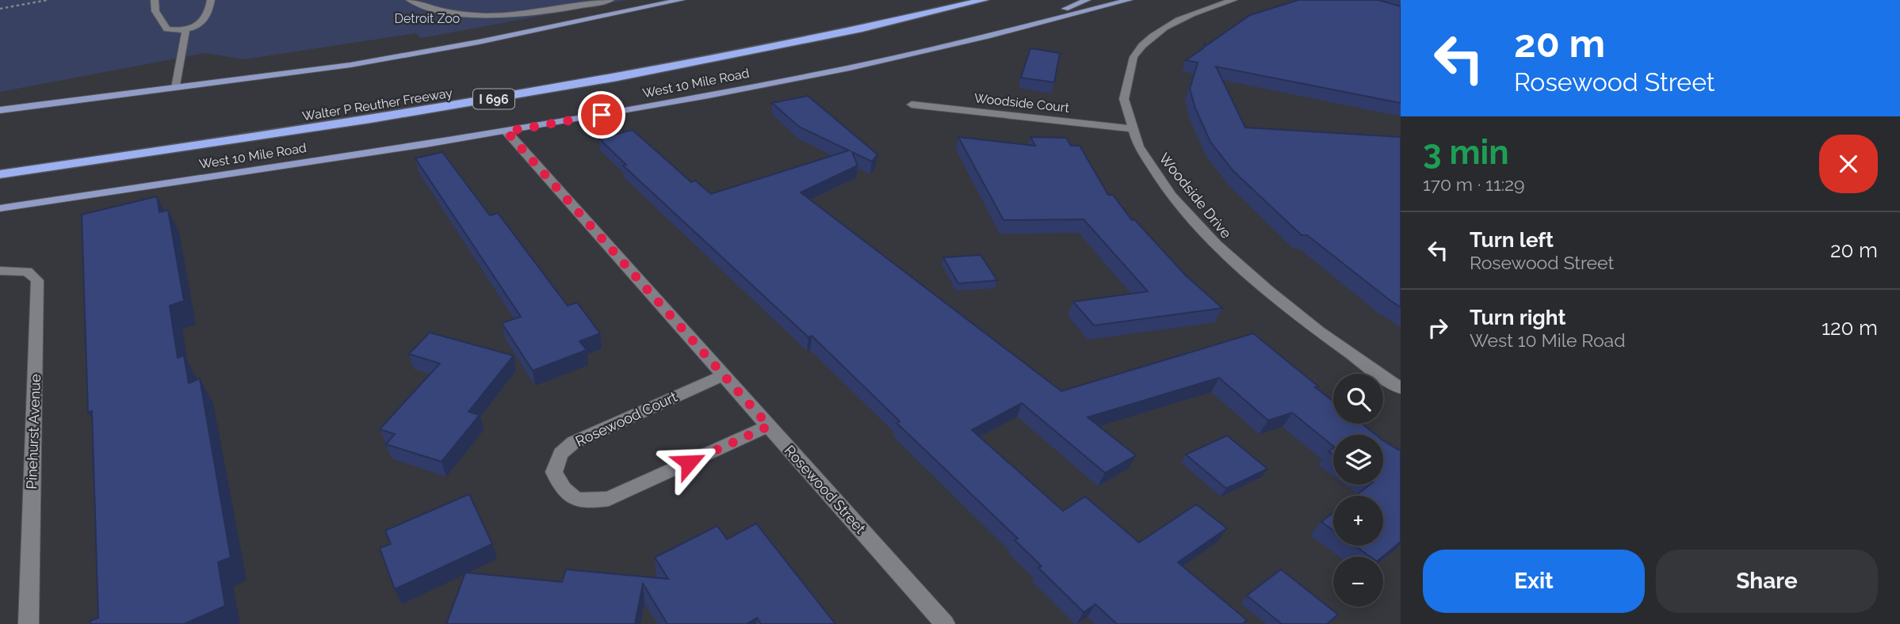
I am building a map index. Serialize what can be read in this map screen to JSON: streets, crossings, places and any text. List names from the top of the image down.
{
  "streets": {
    "highway": ["I 696", "Walter P Reuther Freeway"],
    "main road": ["West 10 Mile Road"],
    "street": [
      "Woodside Court",
      "Woodside Drive",
      "Rosewood Court",
      "Pinehurst Avenue",
      "Rosewood Street"
    ]
  },
  "crossings": [
    ["West 10 Mile Road", "Rosewood Street"],
    ["Woodside Court", "Woodside Drive"],
    ["Rosewood Court", "Rosewood Street"]
  ],
  "parks": ["Detroit Zoo"],
  "page": {
    "turn": ["20 m", "Rosewood Street"],
    "heading": ["3 min", "170 m · 11:29"],
    "list": [
      {
        "name": "Turn left",
        "note": "Rosewood Street",
        "value": "20 m"
      },
      {
        "name": "Turn right",
        "note": "West 10 Mile Road",
        "value": "120 m"
      }
    ],
    "map_buttons": ["+", "−"],
    "buttons": ["Exit", "Share"]
  }
}
